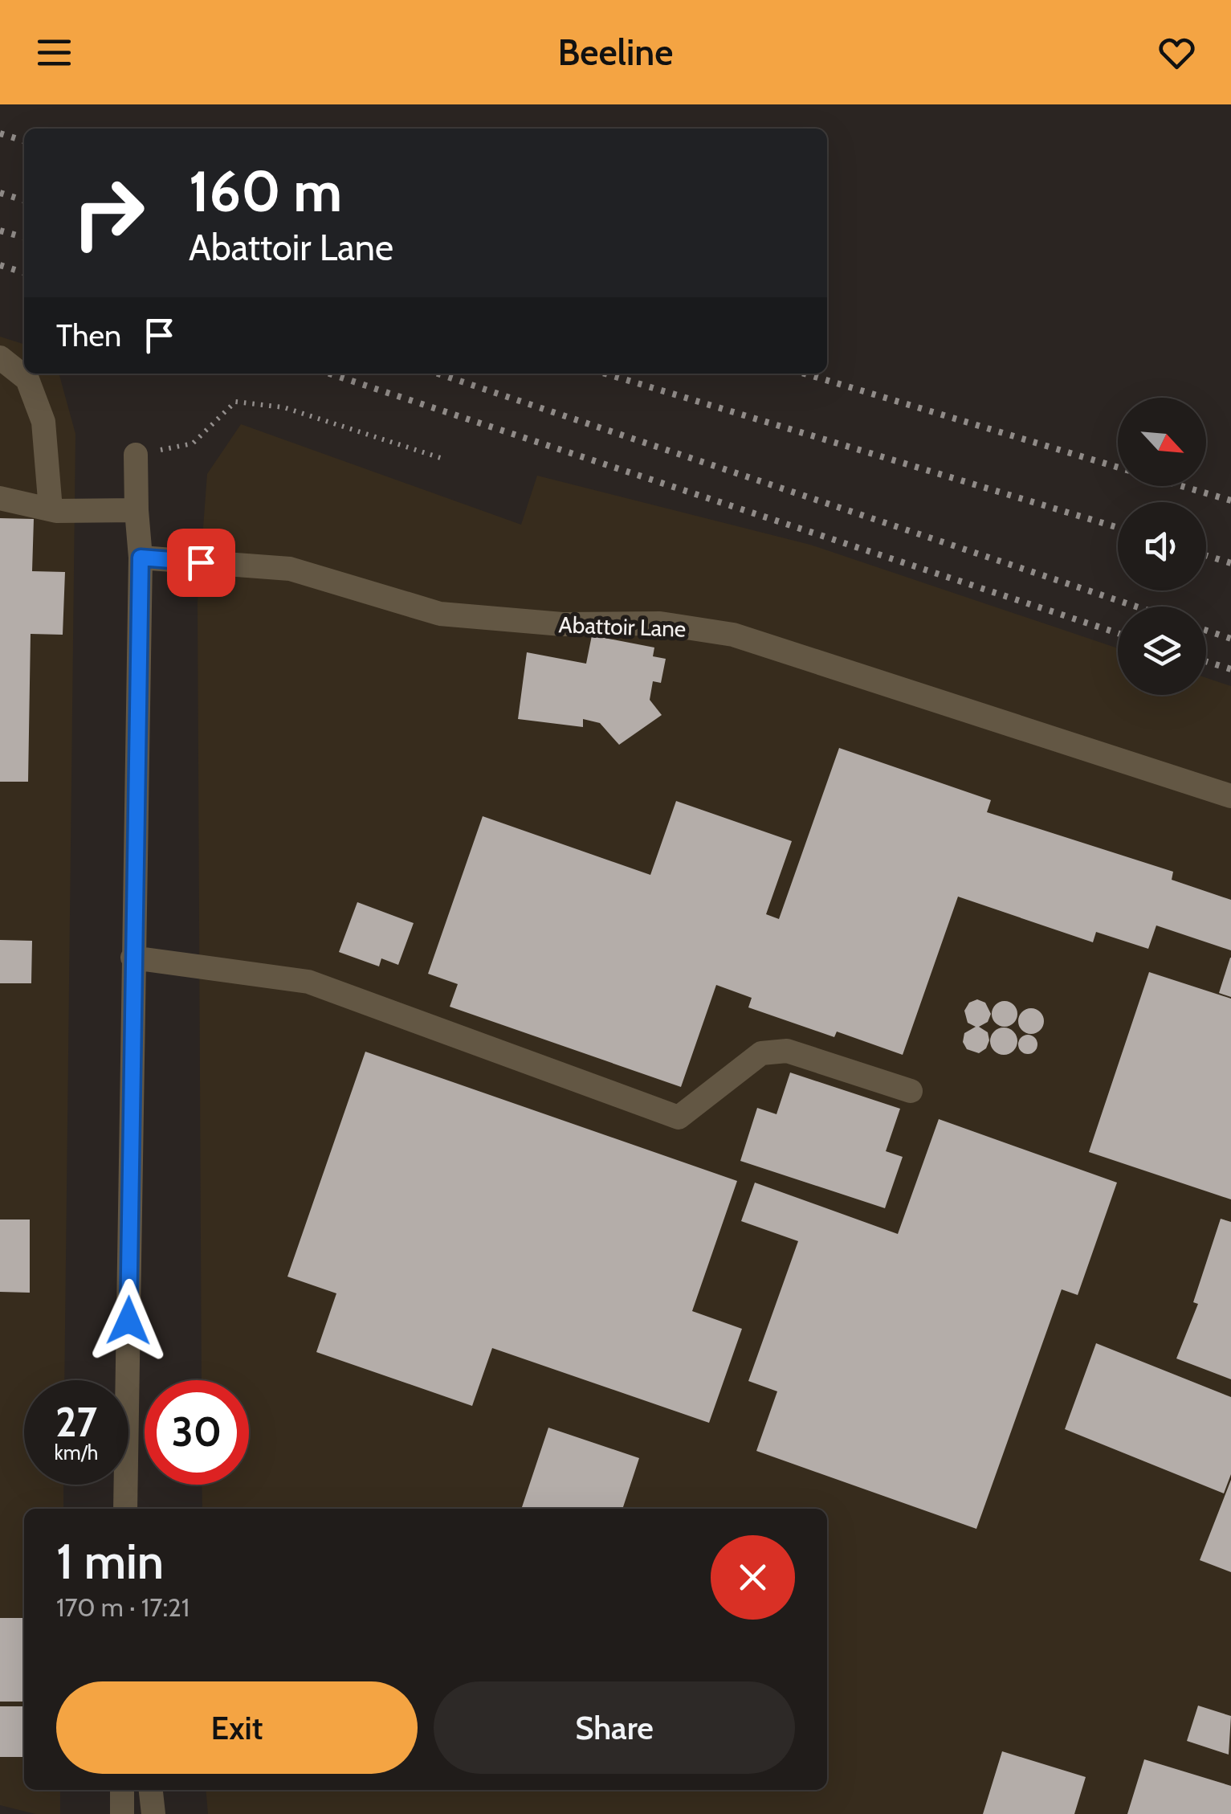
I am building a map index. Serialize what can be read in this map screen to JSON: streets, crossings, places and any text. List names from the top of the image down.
{
  "streets": {
    "street": ["Abattoir Lane"]
  },
  "north": "bottom right",
  "page": {
    "header": "Beeline",
    "turn": ["160 m", "Abattoir Lane"],
    "then": "Then",
    "speed": "27 km/h",
    "limit": "30",
    "heading": ["1 min", "170 m · 17:21"],
    "buttons": ["Exit", "Share"]
  }
}
